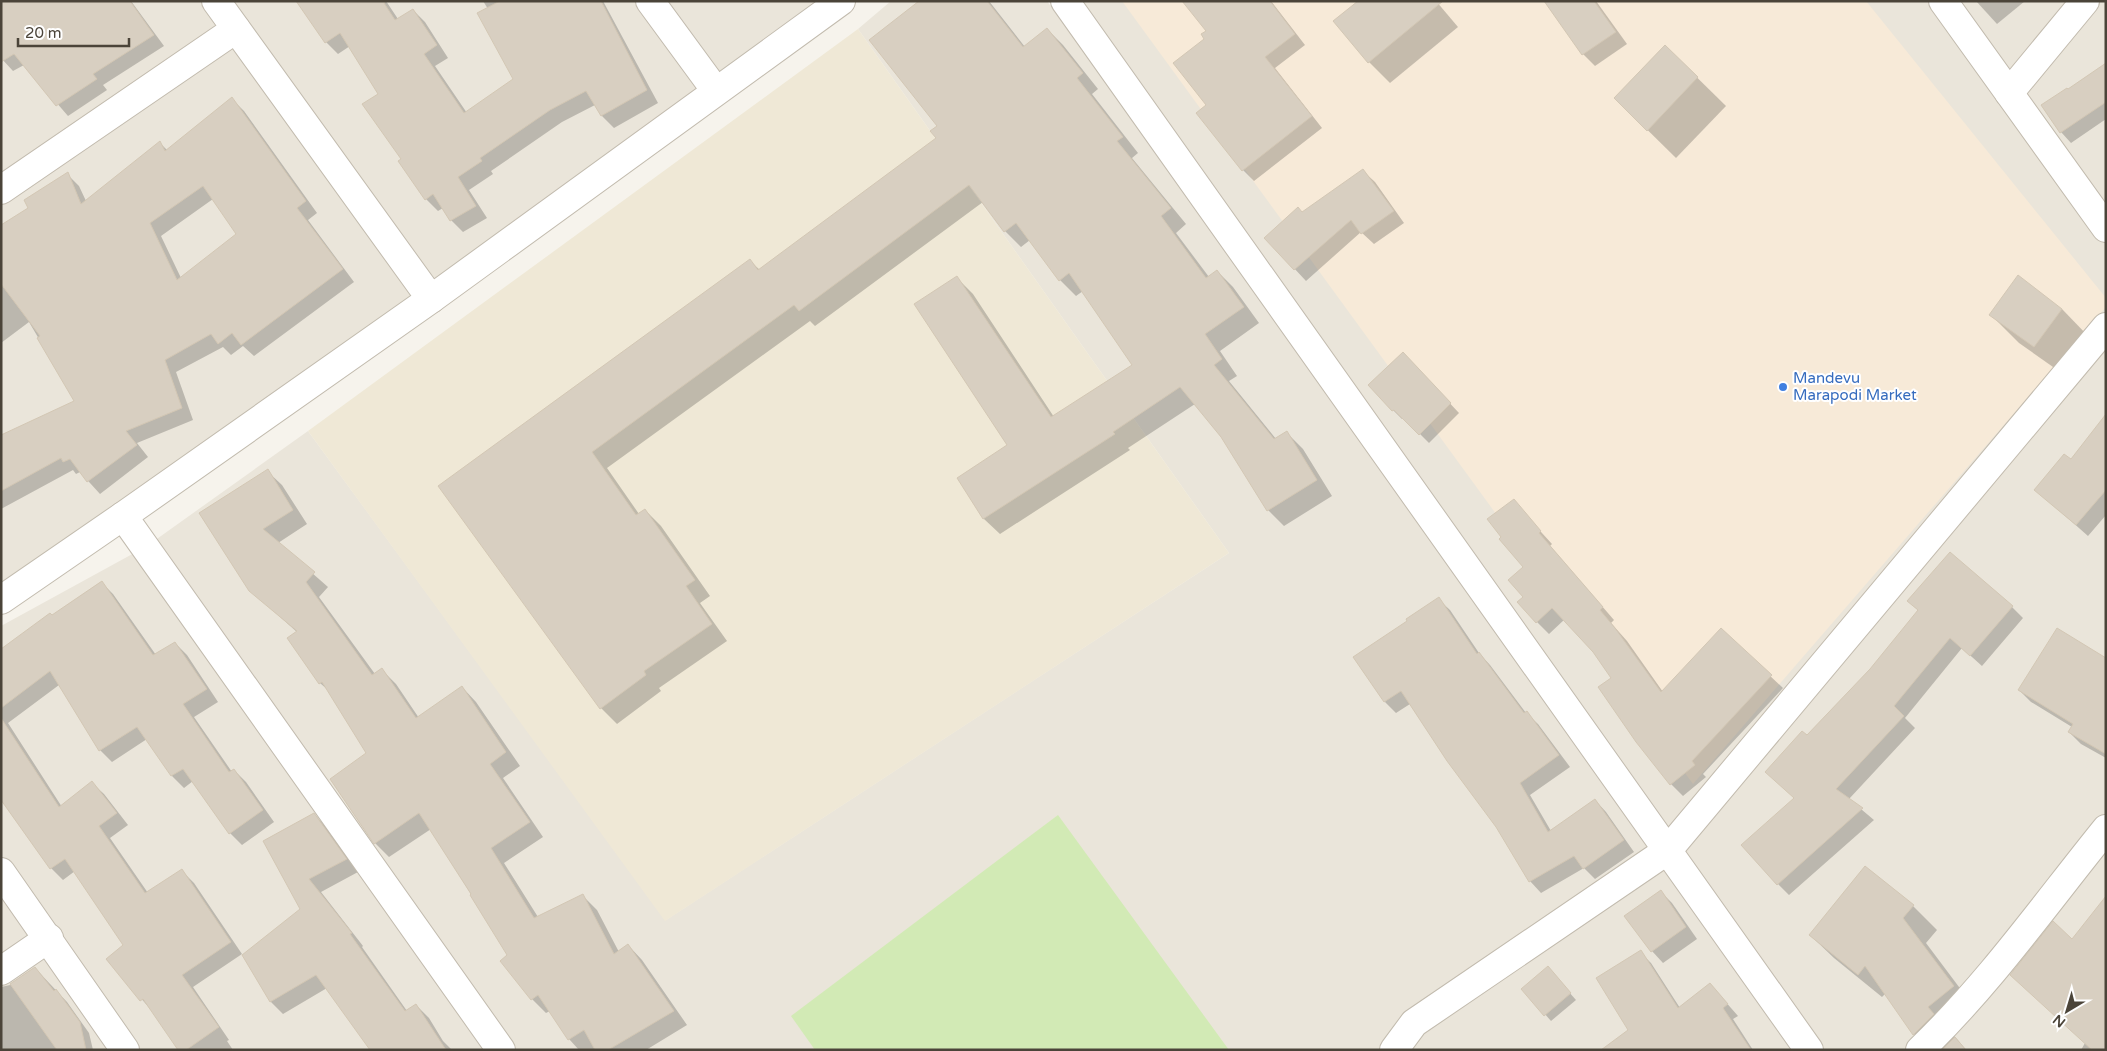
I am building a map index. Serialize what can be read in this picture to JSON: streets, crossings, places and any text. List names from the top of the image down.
{
  "places": ["Mandevu Marapodi Market"],
  "scale_bar": "20 m",
  "north": "bottom left"
}
